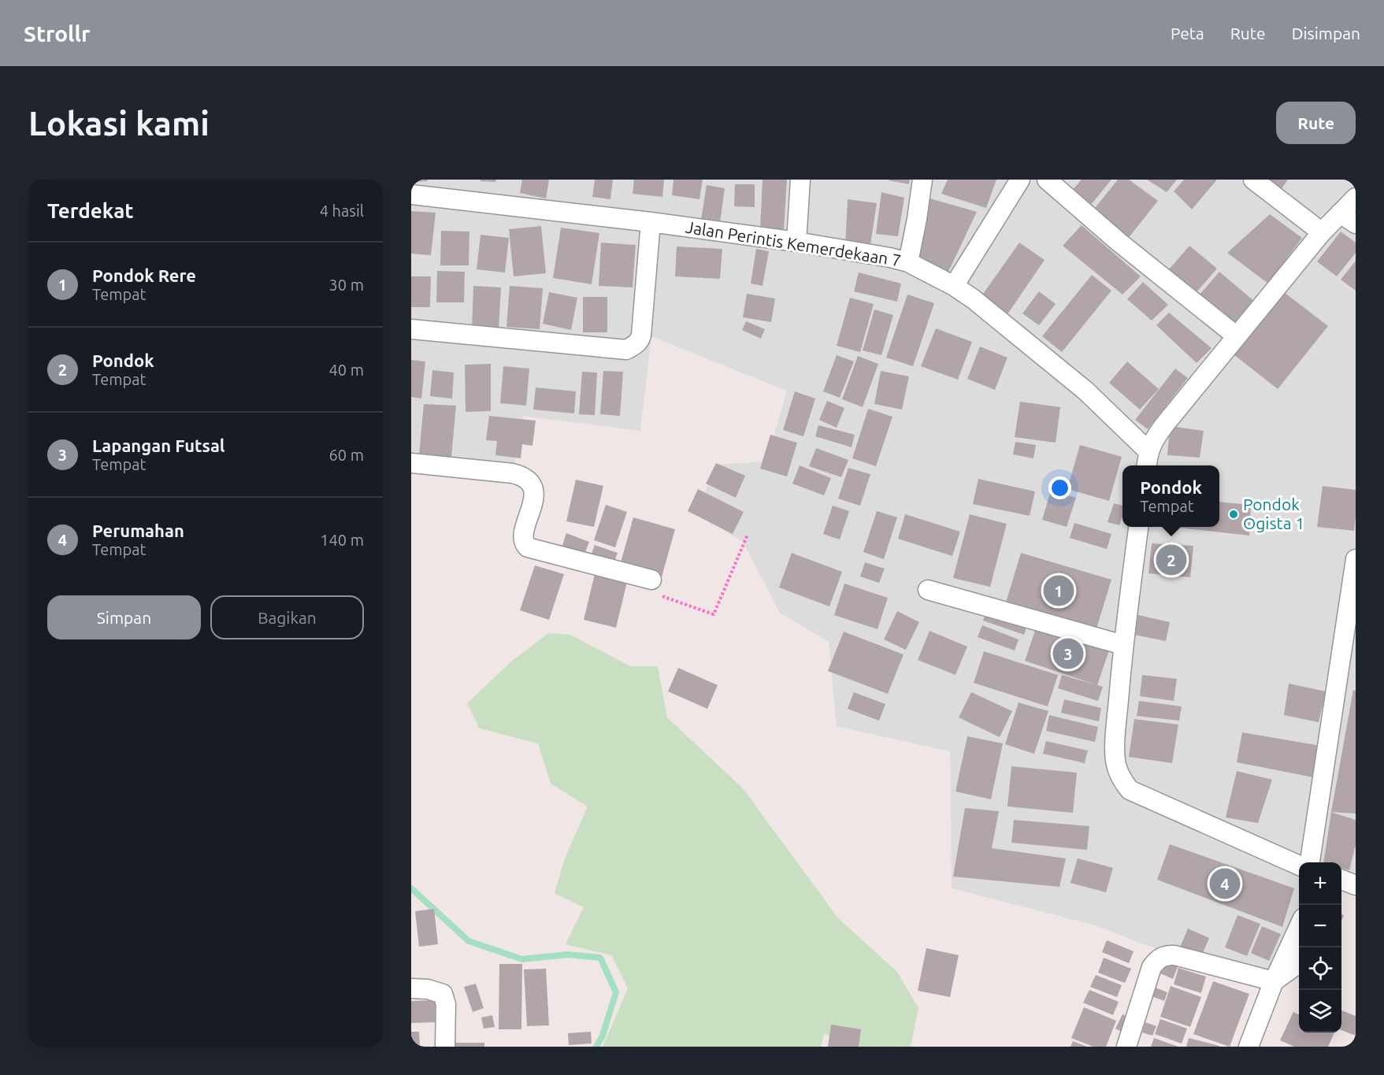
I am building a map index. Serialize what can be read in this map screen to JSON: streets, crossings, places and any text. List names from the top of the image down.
{
  "streets": {
    "street": ["Jalan Perintis Kemerdekaan 7"]
  },
  "places": ["Pondok Ogista 1"],
  "page": {
    "header": "Strollr",
    "nav": ["Peta", "Rute", "Disimpan"],
    "buttons": [
      "Rute",
      ["Simpan", "Bagikan"]
    ],
    "title": "Lokasi kami",
    "heading": ["Terdekat", "4 hasil"],
    "list": [
      {
        "mark": "1",
        "name": "Pondok Rere",
        "note": "Tempat",
        "value": "30 m"
      },
      {
        "mark": "2",
        "name": "Pondok",
        "note": "Tempat",
        "value": "40 m"
      },
      {
        "mark": "3",
        "name": "Lapangan Futsal",
        "note": "Tempat",
        "value": "60 m"
      },
      {
        "mark": "4",
        "name": "Perumahan",
        "note": "Tempat",
        "value": "140 m"
      }
    ],
    "popup": ["Pondok", "Tempat"],
    "pins": [
      "2",
      "1",
      "3",
      "4"
    ],
    "map_buttons": ["+", "−"]
  }
}
